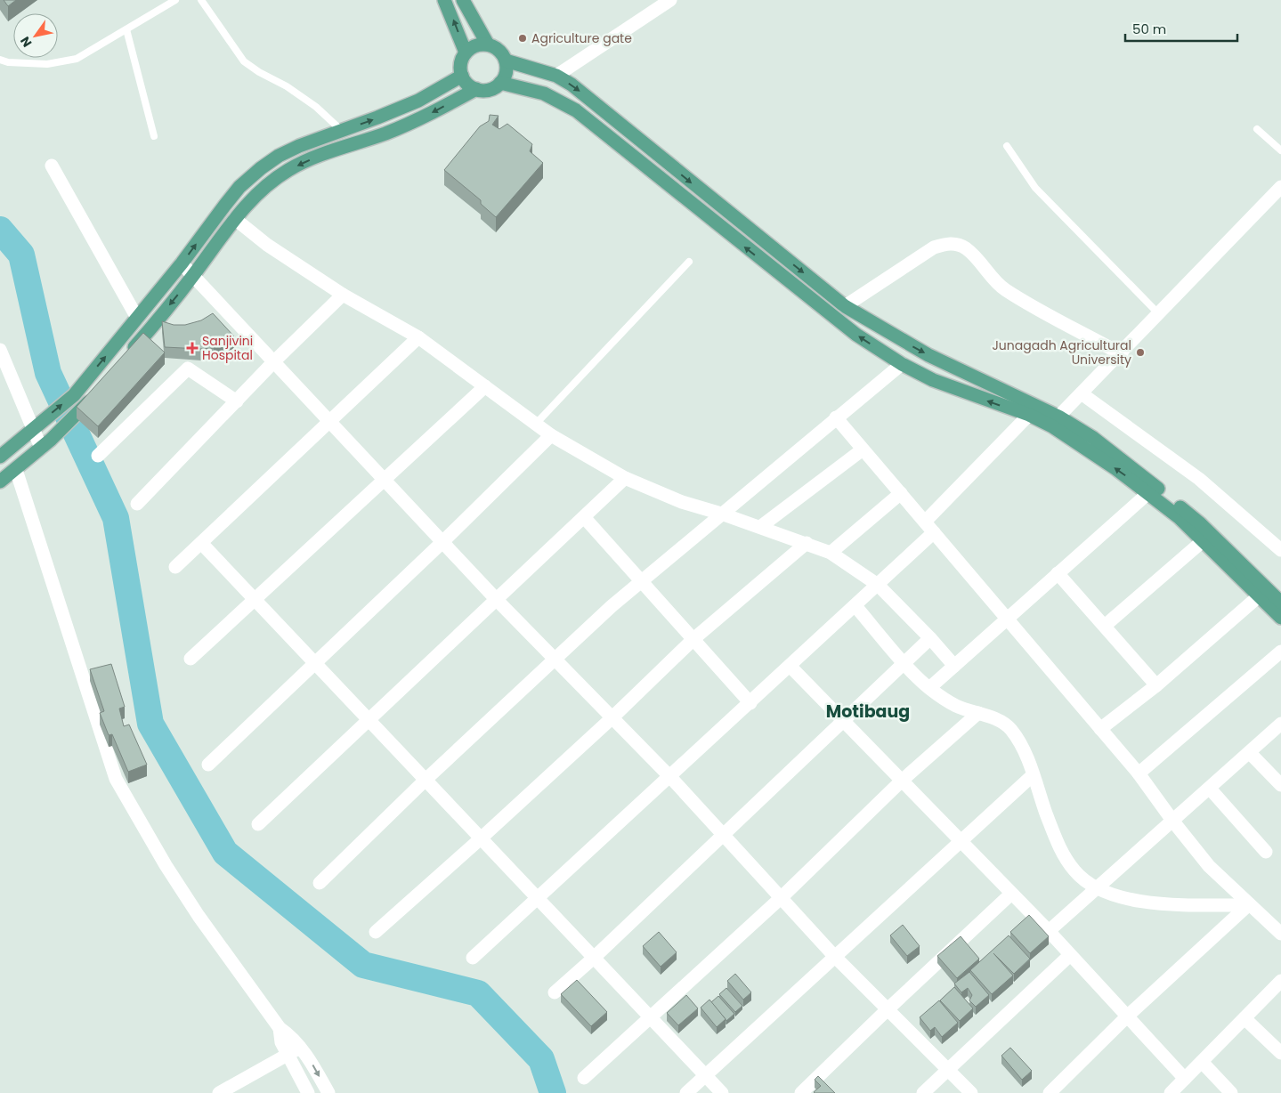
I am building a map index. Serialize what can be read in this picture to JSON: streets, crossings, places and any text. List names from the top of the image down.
{
  "districts": ["Motibaug"],
  "places": {
    "other": ["Agriculture gate", "Junagadh Agricultural University"],
    "health": ["Sanjivini Hospital"]
  },
  "scale_bar": "50 m",
  "north": "bottom left"
}
